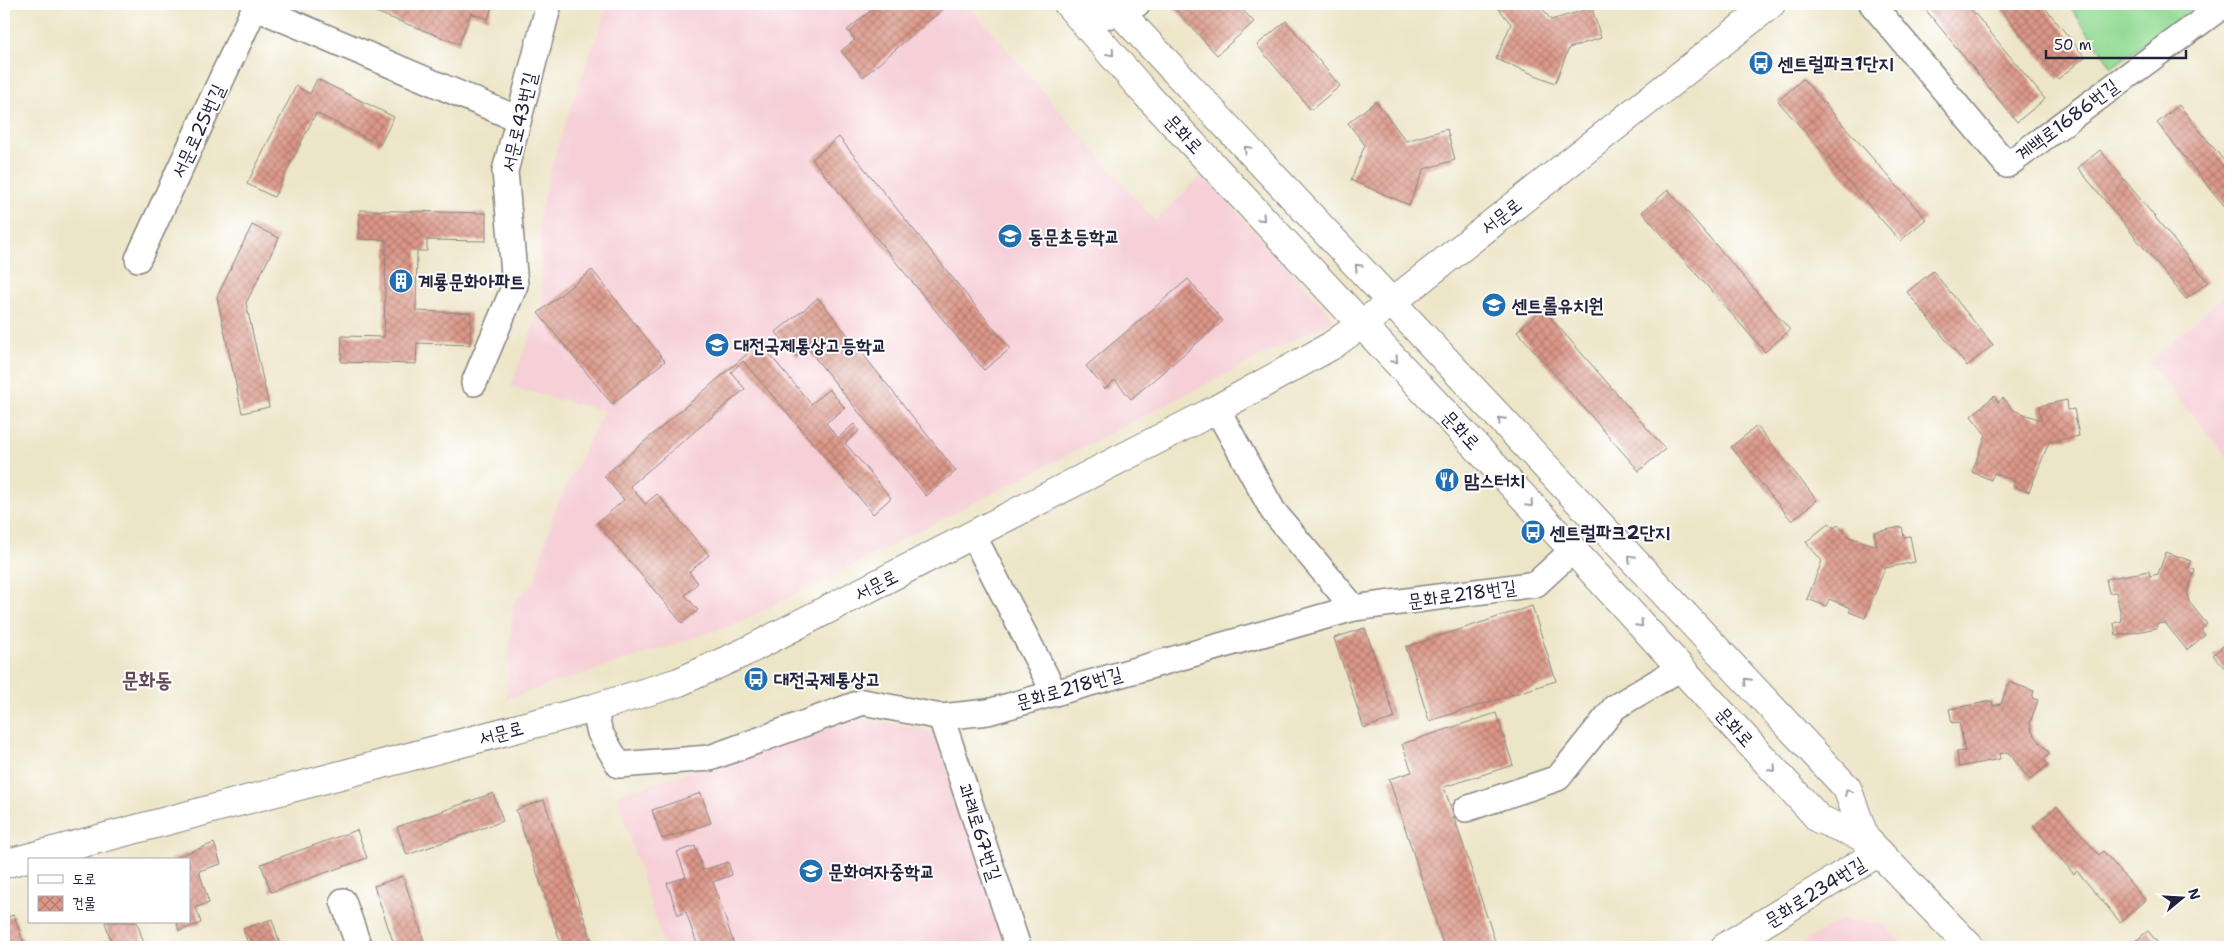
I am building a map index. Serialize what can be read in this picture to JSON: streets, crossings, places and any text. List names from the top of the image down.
{
  "streets": {
    "main road": ["문화로", "서문로", "문화로234번길"],
    "street": [
      "계백로1686번길",
      "서문로43번길",
      "서문로25번길",
      "문화로218번길",
      "과례로67번길"
    ]
  },
  "crossings": [
    ["문화로", "서문로"],
    ["문화로", "문화로218번길"],
    ["문화로", "문화로234번길"],
    ["서문로", "문화로218번길"],
    ["문화로218번길", "과례로67번길"]
  ],
  "districts": ["문화동"],
  "places": {
    "bus stop": ["센트럴파크1단지", "센트럴파크2단지", "대전국제통상고"],
    "school or university": [
      "동문초등학교",
      "센트롤유치원",
      "대전국제통상고등학교",
      "문화여자중학교"
    ],
    "building": ["계룡문화아파트"],
    "restaurant": ["맘스터치"]
  },
  "legend": ["도로", "건물"],
  "scale_bar": "50 m",
  "north": "right"
}
